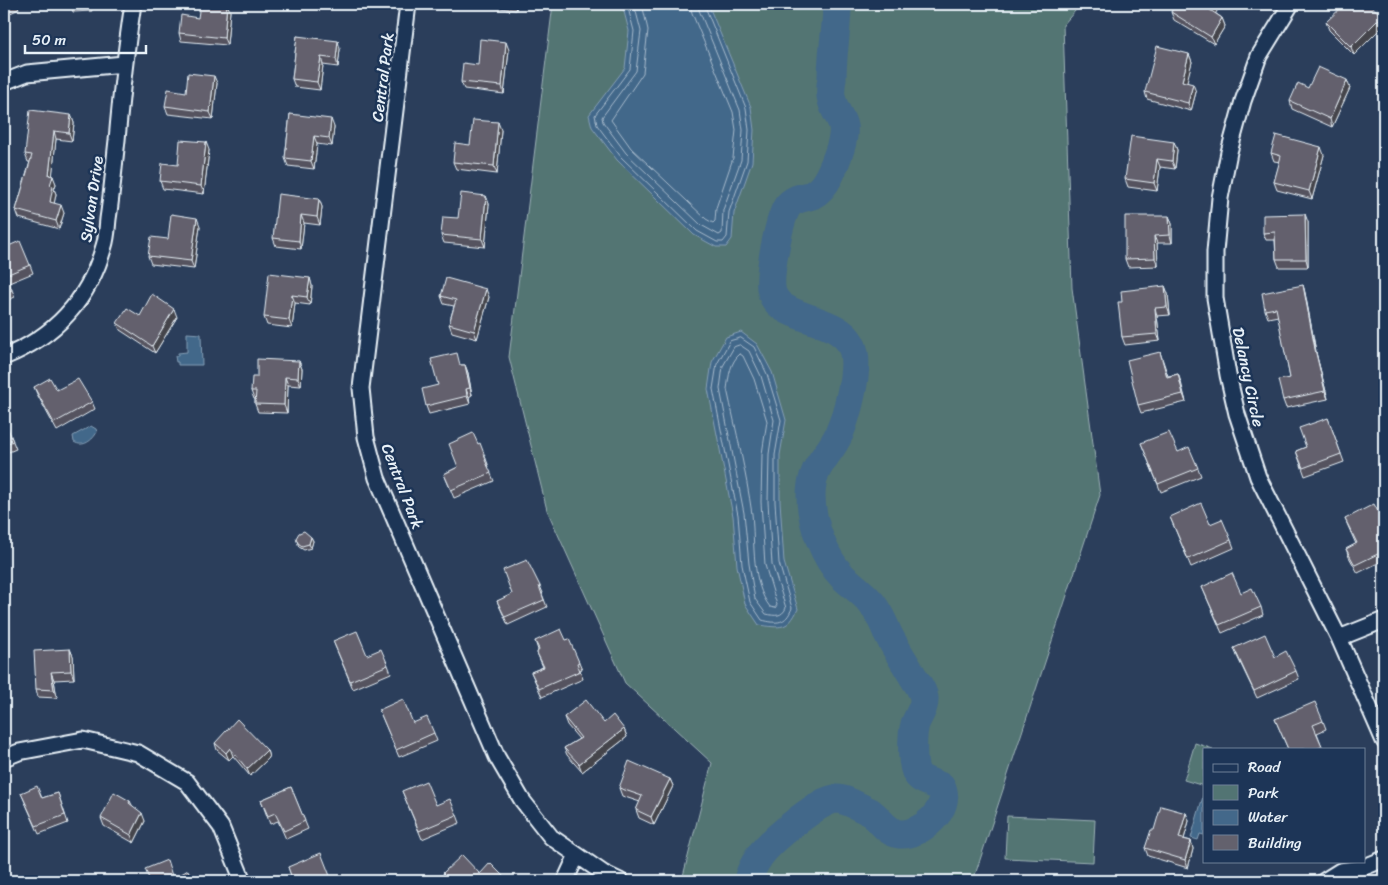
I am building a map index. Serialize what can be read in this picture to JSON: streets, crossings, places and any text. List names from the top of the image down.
{
  "streets": {
    "street": ["Central Park", "Sylvan Drive", "Delancy Circle"]
  },
  "legend": [
    "Road",
    "Park",
    "Water",
    "Building"
  ],
  "scale_bar": "50 m"
}
